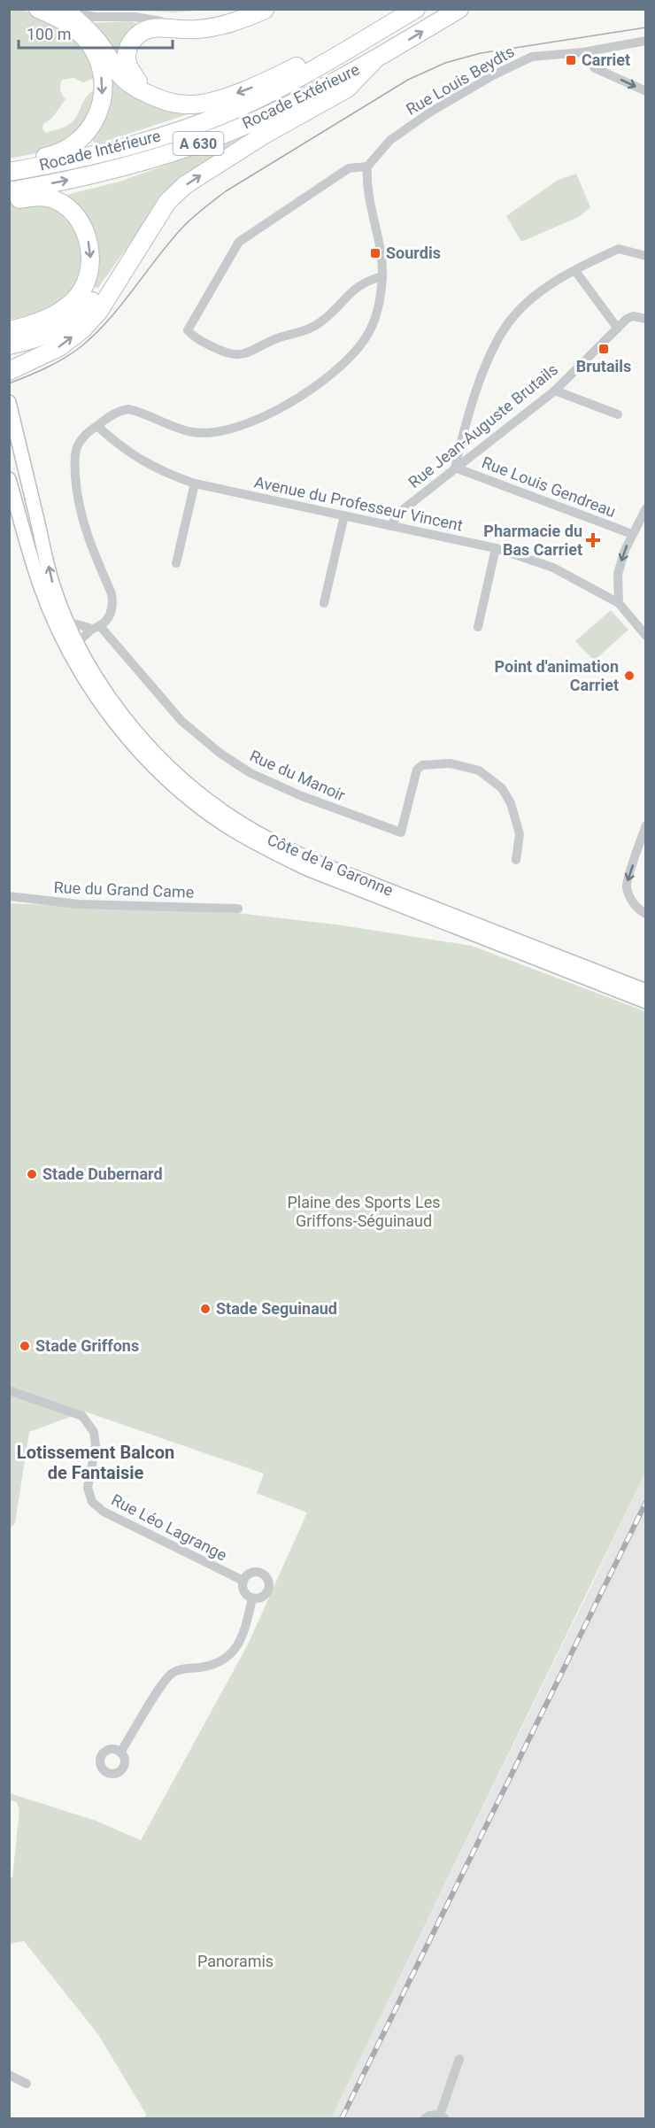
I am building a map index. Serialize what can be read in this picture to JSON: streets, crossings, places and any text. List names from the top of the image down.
{
  "streets": {
    "highway": ["Rocade Extérieure", "A 630", "Rocade Intérieure"],
    "main road": ["Côte de la Garonne"],
    "street": [
      "Rue Louis Beydts",
      "Rue Jean-Auguste Brutails",
      "Rue Louis Gendreau",
      "Avenue du Professeur Vincent",
      "Rue du Manoir",
      "Rue du Grand Came",
      "Rue Léo Lagrange"
    ]
  },
  "crossings": [
    ["Rue Jean-Auguste Brutails", "Rue Louis Gendreau"],
    ["Rue Jean-Auguste Brutails", "Avenue du Professeur Vincent"]
  ],
  "districts": ["Lotissement Balcon de Fantaisie"],
  "parks": ["Plaine des Sports Les Griffons-Séguinaud", "Panoramis"],
  "places": {
    "transit": ["Carriet", "Sourdis", "Brutails"],
    "health": ["Pharmacie du Bas Carriet"],
    "other": [
      "Point d'animation Carriet",
      "Stade Dubernard",
      "Stade Seguinaud",
      "Stade Griffons"
    ]
  },
  "scale_bar": "100 m"
}
